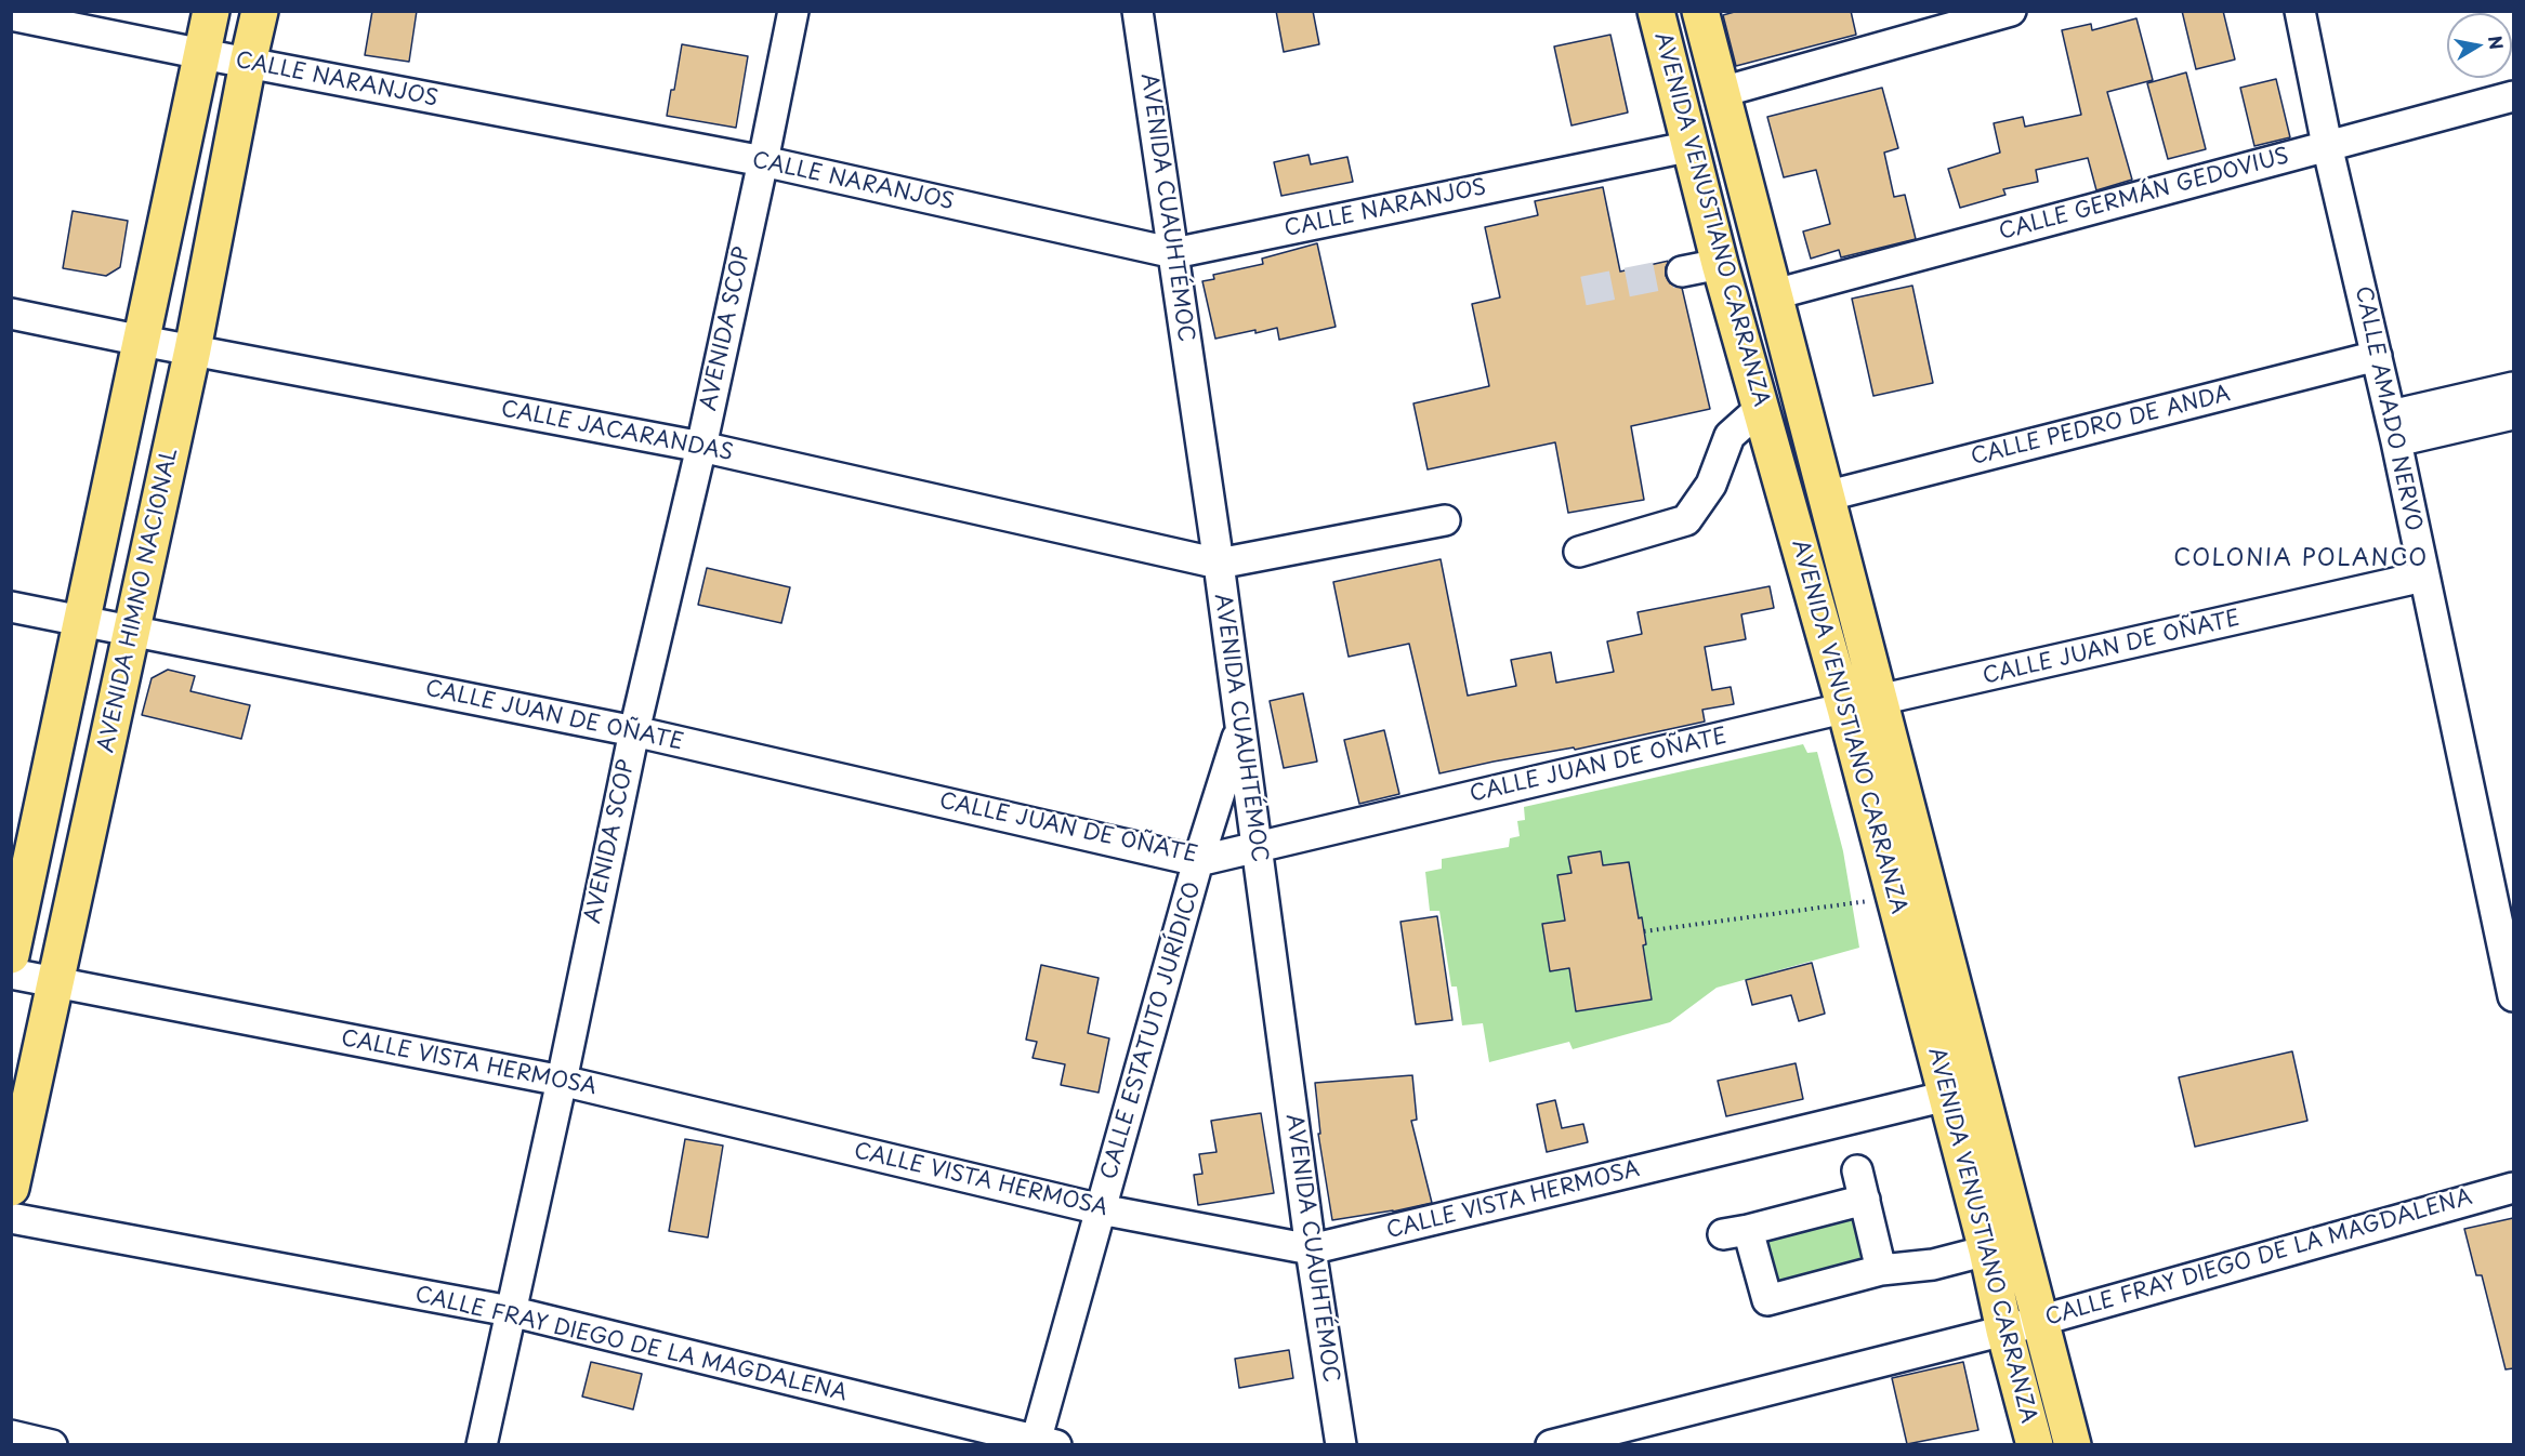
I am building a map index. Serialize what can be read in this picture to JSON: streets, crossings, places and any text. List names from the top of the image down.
{
  "streets": {
    "main road": ["AVENIDA VENUSTIANO CARRANZA", "AVENIDA HIMNO NACIONAL"],
    "street": [
      "CALLE NARANJOS",
      "CALLE GERMÁN GEDOVIUS",
      "AVENIDA CUAUHTÉMOC",
      "AVENIDA SCOP",
      "CALLE AMADO NERVO",
      "CALLE PEDRO DE ANDA",
      "CALLE JACARANDAS",
      "CALLE JUAN DE OÑATE",
      "CALLE ESTATUTO JURÍDICO",
      "CALLE VISTA HERMOSA",
      "CALLE FRAY DIEGO DE LA MAGDALENA"
    ]
  },
  "crossings": [
    ["CALLE NARANJOS", "AVENIDA CUAUHTÉMOC"],
    ["CALLE NARANJOS", "AVENIDA VENUSTIANO CARRANZA"],
    ["CALLE NARANJOS", "AVENIDA SCOP"],
    ["CALLE NARANJOS", "AVENIDA HIMNO NACIONAL"],
    ["CALLE GERMÁN GEDOVIUS", "AVENIDA VENUSTIANO CARRANZA"],
    ["CALLE GERMÁN GEDOVIUS", "CALLE AMADO NERVO"],
    ["AVENIDA CUAUHTÉMOC", "CALLE JACARANDAS"],
    ["AVENIDA CUAUHTÉMOC", "CALLE JUAN DE OÑATE"],
    ["AVENIDA CUAUHTÉMOC", "CALLE ESTATUTO JURÍDICO"],
    ["AVENIDA CUAUHTÉMOC", "CALLE VISTA HERMOSA"],
    ["AVENIDA VENUSTIANO CARRANZA", "CALLE PEDRO DE ANDA"],
    ["AVENIDA VENUSTIANO CARRANZA", "CALLE JUAN DE OÑATE"],
    ["AVENIDA VENUSTIANO CARRANZA", "CALLE VISTA HERMOSA"],
    ["AVENIDA VENUSTIANO CARRANZA", "CALLE FRAY DIEGO DE LA MAGDALENA"],
    ["AVENIDA SCOP", "CALLE JACARANDAS"],
    ["AVENIDA SCOP", "CALLE JUAN DE OÑATE"],
    ["AVENIDA SCOP", "CALLE VISTA HERMOSA"],
    ["AVENIDA SCOP", "CALLE FRAY DIEGO DE LA MAGDALENA"],
    ["CALLE AMADO NERVO", "CALLE PEDRO DE ANDA"],
    ["CALLE AMADO NERVO", "CALLE JUAN DE OÑATE"],
    ["CALLE JACARANDAS", "AVENIDA HIMNO NACIONAL"],
    ["AVENIDA HIMNO NACIONAL", "CALLE JUAN DE OÑATE"],
    ["AVENIDA HIMNO NACIONAL", "CALLE VISTA HERMOSA"],
    ["CALLE JUAN DE OÑATE", "CALLE ESTATUTO JURÍDICO"],
    ["CALLE ESTATUTO JURÍDICO", "CALLE VISTA HERMOSA"],
    ["CALLE ESTATUTO JURÍDICO", "CALLE FRAY DIEGO DE LA MAGDALENA"]
  ],
  "districts": ["COLONIA POLANCO"],
  "north": "right"
}
